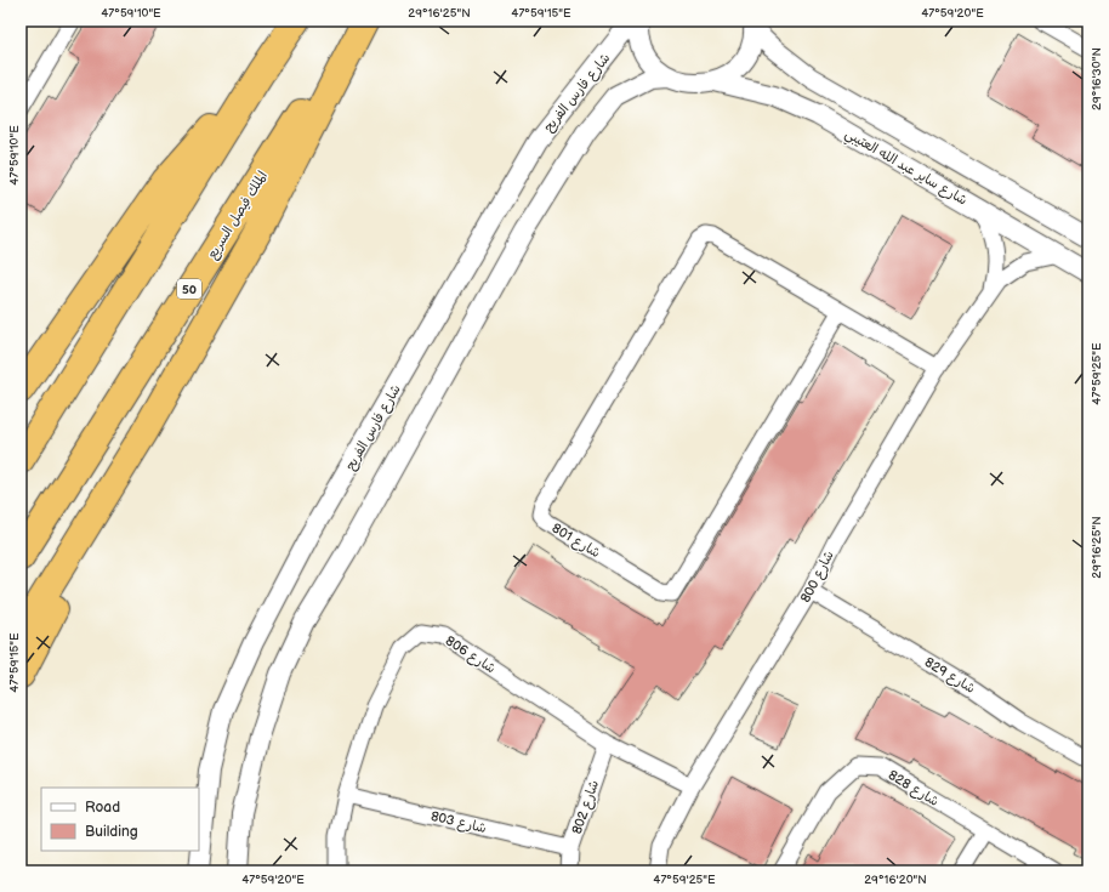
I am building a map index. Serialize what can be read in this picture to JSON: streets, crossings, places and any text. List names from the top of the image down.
{
  "streets": {
    "highway": ["الملك فيصل السريع", "50"],
    "street": [
      "شارع فارس الفريح",
      "شارع ساير عبد الله العتيبي",
      "شارع 801",
      "شارع 800",
      "شارع 806",
      "شارع 829",
      "شارع 828",
      "شارع 802",
      "شارع 803"
    ]
  },
  "crossings": [
    ["شارع ساير عبد الله العتيبي", "شارع 800"],
    ["شارع 801", "شارع 800"],
    ["شارع 800", "شارع 806"],
    ["شارع 800", "شارع 829"],
    ["شارع 806", "شارع 802"],
    ["شارع 806", "شارع 803"],
    ["شارع 802", "شارع 803"]
  ],
  "legend": ["Road", "Building"],
  "coordinates": [
    "47°59'10\"E",
    "29°16'25\"N",
    "47°59'15\"E",
    "47°59'20\"E",
    "29°16'30\"N",
    "47°59'25\"E",
    "29°16'20\"N"
  ]
}
